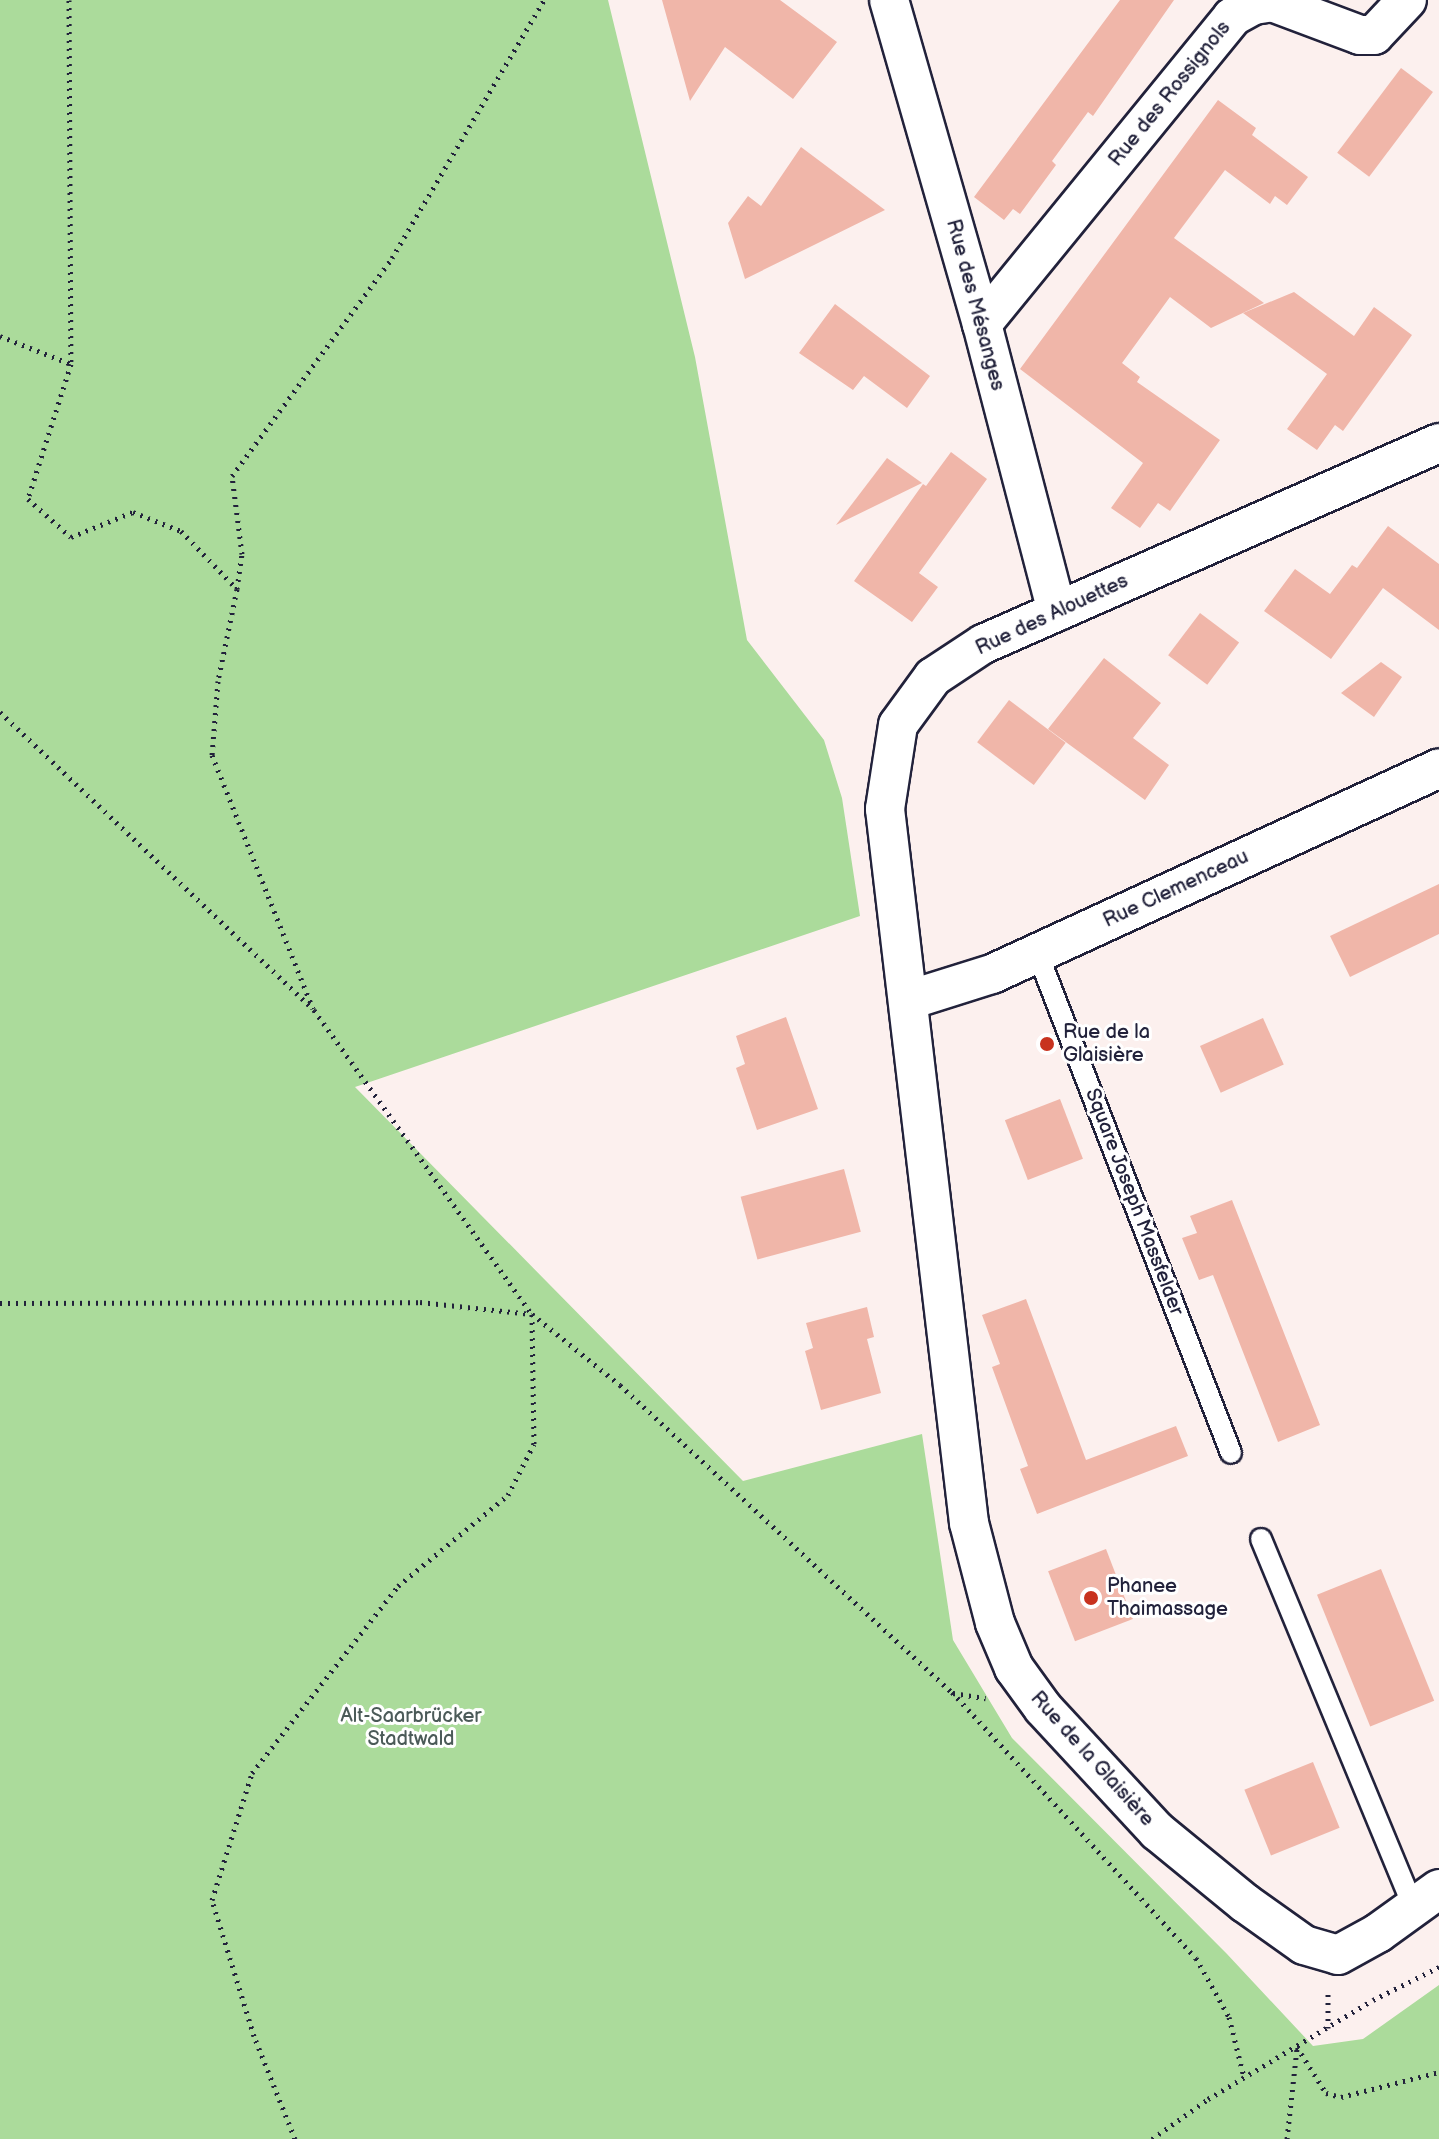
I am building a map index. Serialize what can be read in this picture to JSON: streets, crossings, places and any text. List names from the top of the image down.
{
  "streets": {
    "street": [
      "Rue des Rossignols",
      "Rue des Mésanges",
      "Rue des Alouettes",
      "Rue Clemenceau",
      "Rue de la Glaisière"
    ],
    "lane": ["Square Joseph Massfelder"]
  },
  "crossings": [
    ["Rue des Rossignols", "Rue des Mésanges"],
    ["Rue des Mésanges", "Rue des Alouettes"],
    ["Rue des Alouettes", "Rue Clemenceau"],
    ["Rue des Alouettes", "Rue de la Glaisière"],
    ["Rue Clemenceau", "Square Joseph Massfelder"],
    ["Rue Clemenceau", "Rue de la Glaisière"]
  ],
  "parks": ["Alt-Saarbrücker Stadtwald"],
  "places": ["Rue de la Glaisière", "Phanee Thaimassage"]
}
